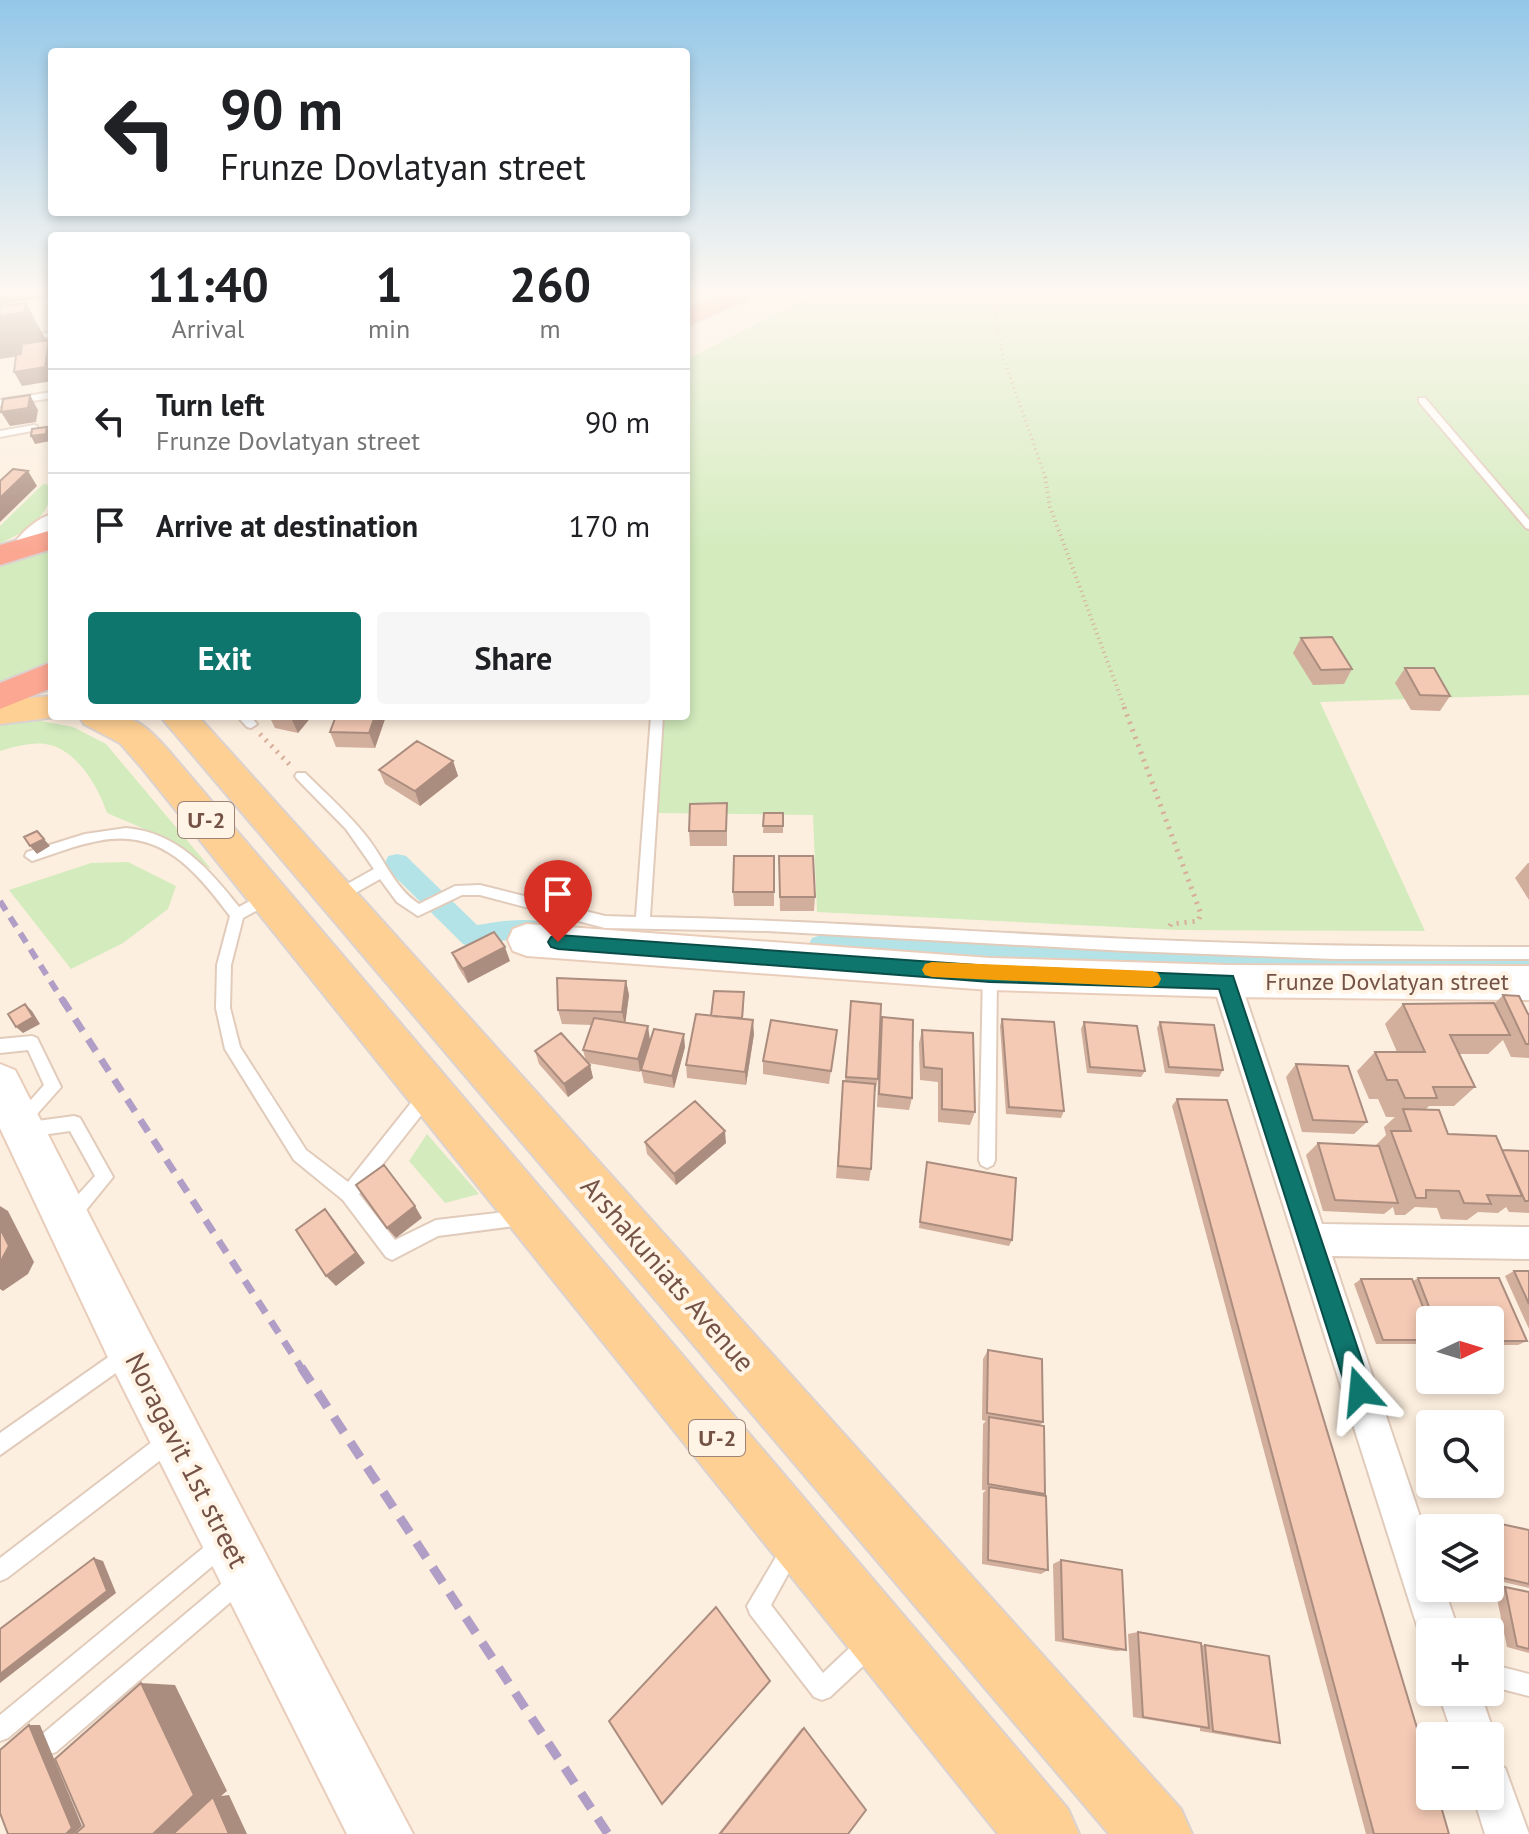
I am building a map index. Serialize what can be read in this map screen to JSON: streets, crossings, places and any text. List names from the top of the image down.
{
  "streets": {
    "main road": ["Մ-2", "Arshakuniats Avenue"],
    "street": ["Frunze Dovlatyan street", "Noragavit 1st street"]
  },
  "north": "right",
  "page": {
    "turn": ["90 m", "Frunze Dovlatyan street"],
    "eta": [
      "11:40",
      "Arrival",
      "1",
      "min",
      "260",
      "m"
    ],
    "list": [
      {
        "name": "Turn left",
        "note": "Frunze Dovlatyan street",
        "value": "90 m"
      },
      {
        "name": "Arrive at destination",
        "value": "170 m"
      }
    ],
    "buttons": ["Exit", "Share"],
    "map_buttons": ["+", "−"]
  }
}
